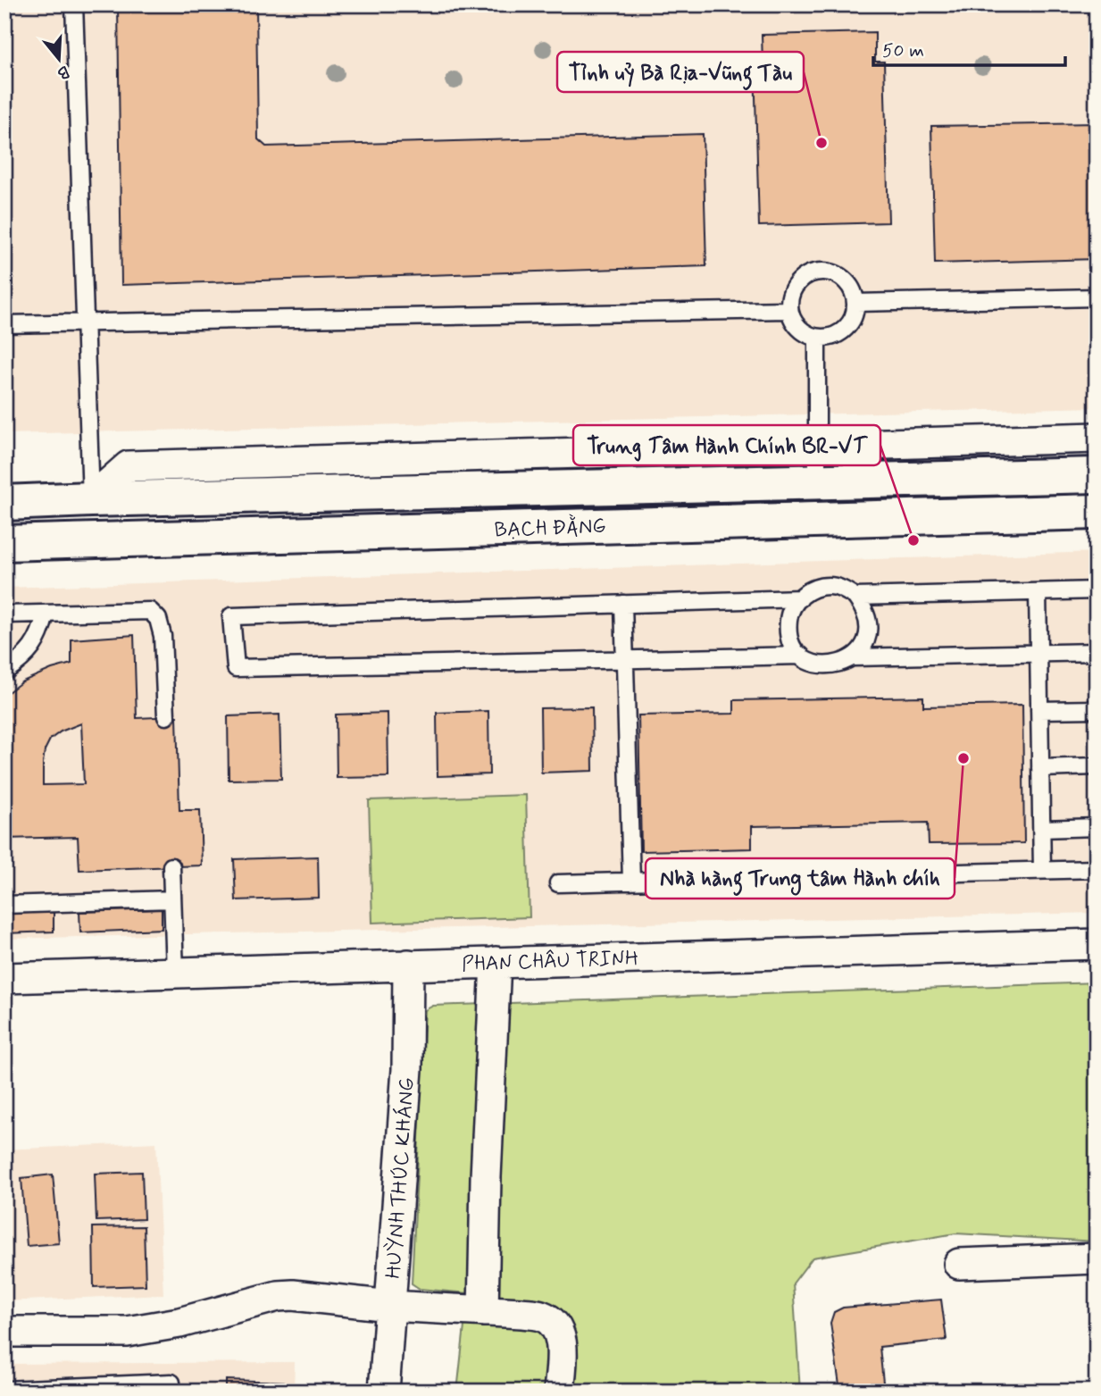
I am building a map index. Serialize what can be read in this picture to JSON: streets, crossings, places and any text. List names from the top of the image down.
{
  "streets": {
    "street": ["BẠCH ĐẰNG", "PHAN CHÂU TRINH", "HUỲNH THÚC KHÁNG"]
  },
  "crossings": [
    ["PHAN CHÂU TRINH", "HUỲNH THÚC KHÁNG"]
  ],
  "places": ["Tỉnh uỷ Bà Rịa-Vũng Tàu", "Trung Tâm Hành Chính BR-VT", "Nhà hàng Trung tâm Hành chíh"],
  "scale_bar": "50 m",
  "north": "bottom"
}
